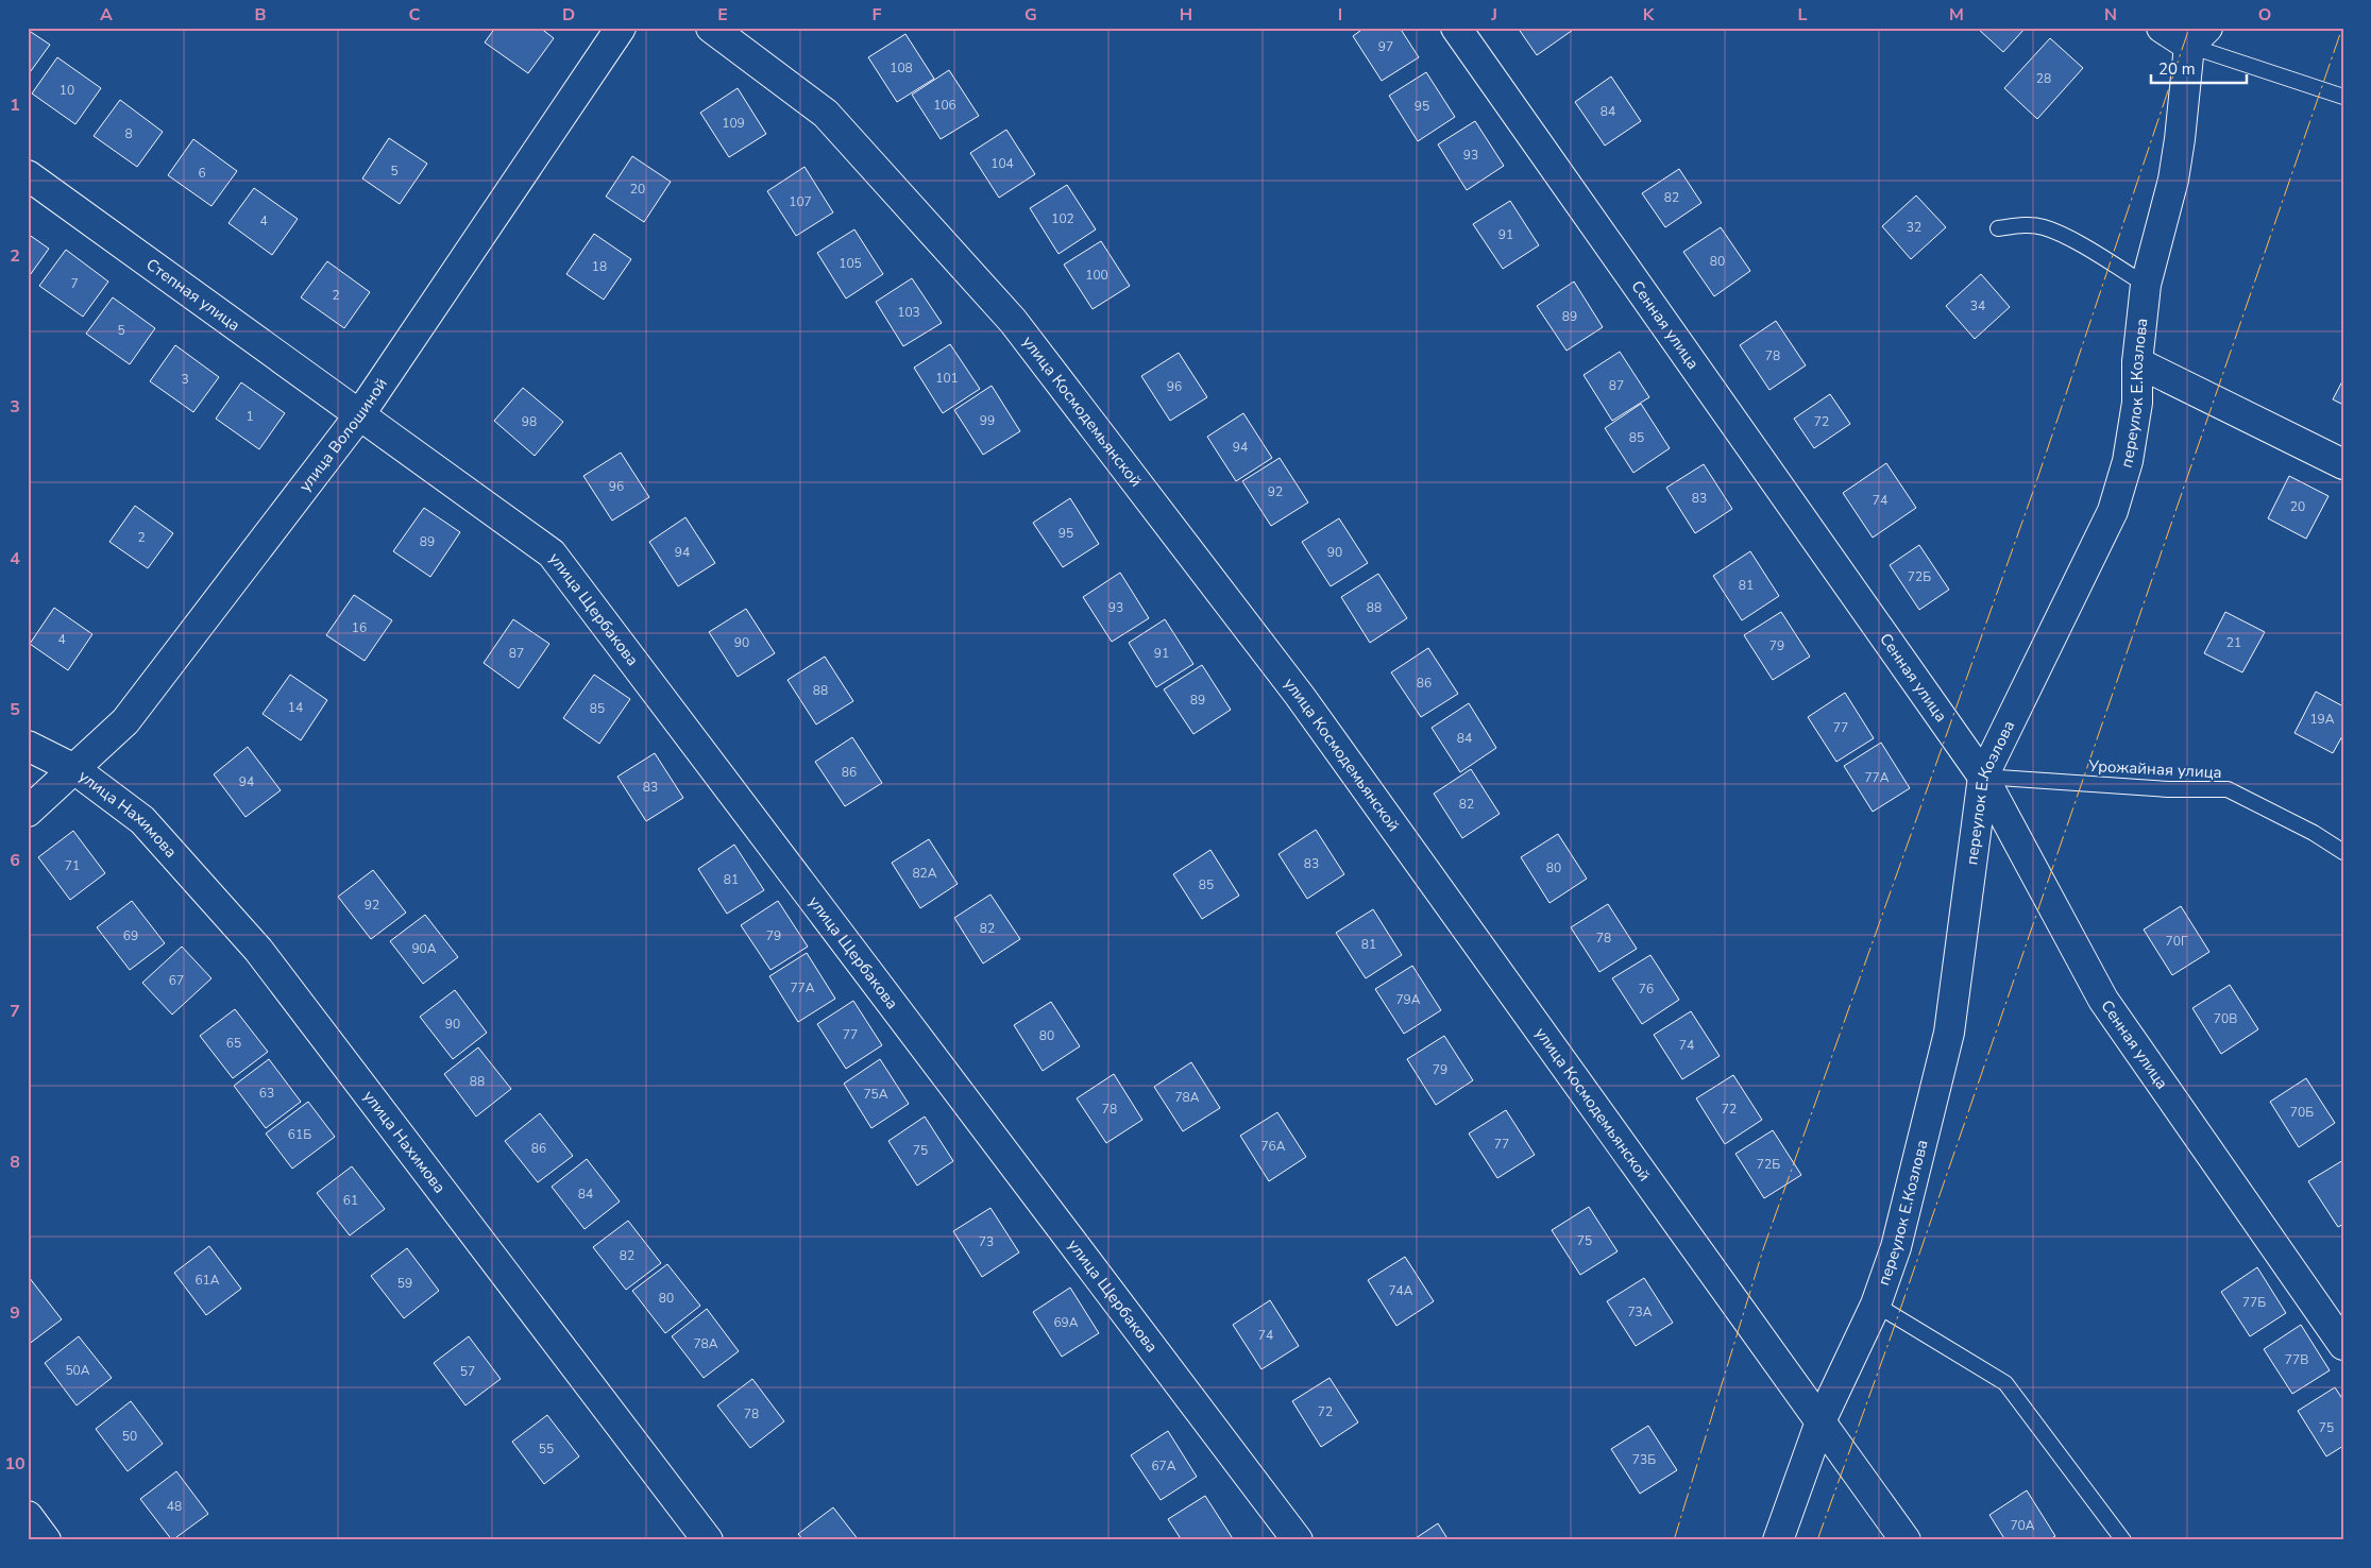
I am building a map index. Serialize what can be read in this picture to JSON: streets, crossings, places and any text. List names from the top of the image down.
{
  "streets": {
    "street": [
      "Степная улица",
      "Сенная улица",
      "переулок Е.Козлова",
      "улица Космодемьянской",
      "улица Волошиной",
      "улица Щербакова",
      "улица Нахимова"
    ],
    "lane": ["Урожайная улица"]
  },
  "crossings": [
    ["Степная улица", "улица Волошиной"],
    ["Степная улица", "улица Щербакова"],
    ["Сенная улица", "переулок Е.Козлова"],
    ["Сенная улица", "Урожайная улица"],
    ["переулок Е.Козлова", "улица Космодемьянской"],
    ["переулок Е.Козлова", "Урожайная улица"],
    ["улица Волошиной", "улица Щербакова"],
    ["улица Волошиной", "улица Нахимова"]
  ],
  "house_numbers": [
    "97",
    "108",
    "28",
    "10",
    "106",
    "95",
    "84",
    "109",
    "8",
    "93",
    "104",
    "5",
    "6",
    "20",
    "82",
    "107",
    "102",
    "4",
    "32",
    "91",
    "80",
    "105",
    "18",
    "100",
    "7",
    "2",
    "34",
    "103",
    "89",
    "5",
    "78",
    "101",
    "3",
    "87",
    "96",
    "1",
    "99",
    "98",
    "72",
    "85",
    "94",
    "96",
    "92",
    "83",
    "74",
    "20",
    "95",
    "2",
    "89",
    "94",
    "90",
    "72Б",
    "81",
    "93",
    "88",
    "16",
    "4",
    "90",
    "21",
    "79",
    "87",
    "91",
    "86",
    "88",
    "89",
    "14",
    "85",
    "19А",
    "77",
    "84",
    "86",
    "77А",
    "94",
    "83",
    "82",
    "83",
    "71",
    "80",
    "82А",
    "81",
    "85",
    "92",
    "82",
    "69",
    "79",
    "78",
    "70Г",
    "81",
    "90А",
    "67",
    "77А",
    "76",
    "79А",
    "70В",
    "90",
    "77",
    "80",
    "65",
    "74",
    "79",
    "88",
    "63",
    "75А",
    "78А",
    "78",
    "72",
    "70Б",
    "61Б",
    "77",
    "76А",
    "86",
    "75",
    "72Б",
    "84",
    "61",
    "75",
    "73",
    "82",
    "61А",
    "59",
    "74А",
    "80",
    "77Б",
    "73А",
    "69А",
    "74",
    "78А",
    "77В",
    "50А",
    "57",
    "72",
    "78",
    "75",
    "50",
    "55",
    "73Б",
    "67А",
    "48",
    "70А"
  ],
  "scale_bar": "20 m",
  "grid": {
    "columns": [
      "A",
      "B",
      "C",
      "D",
      "E",
      "F",
      "G",
      "H",
      "I",
      "J",
      "K",
      "L",
      "M",
      "N",
      "O"
    ],
    "rows": [
      "1",
      "2",
      "3",
      "4",
      "5",
      "6",
      "7",
      "8",
      "9",
      "10"
    ]
  }
}
